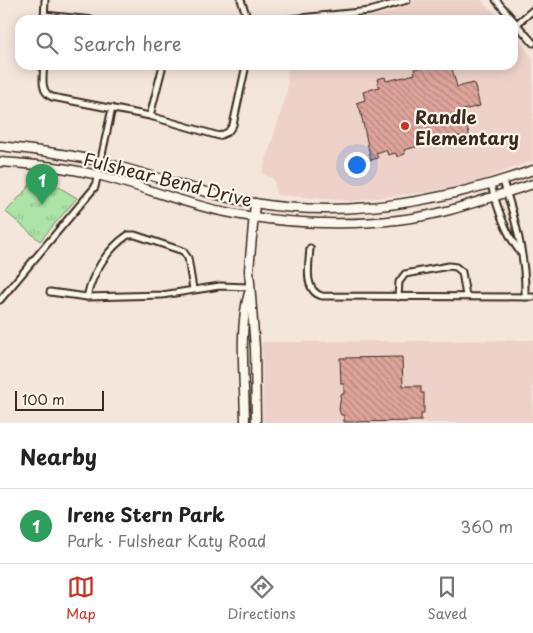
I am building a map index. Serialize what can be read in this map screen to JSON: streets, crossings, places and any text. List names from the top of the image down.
{
  "streets": {
    "street": ["Fulshear Bend Drive"]
  },
  "places": ["Randle Elementary"],
  "scale_bar": "100 m",
  "page": {
    "search": "Search here",
    "pins": "1",
    "scale": "100 m",
    "heading": "Nearby",
    "list": [
      {
        "mark": "1",
        "name": "Irene Stern Park",
        "note": "Park · Fulshear Katy Road",
        "value": "360 m"
      }
    ],
    "nav": ["Map", "Directions", "Saved"]
  }
}
